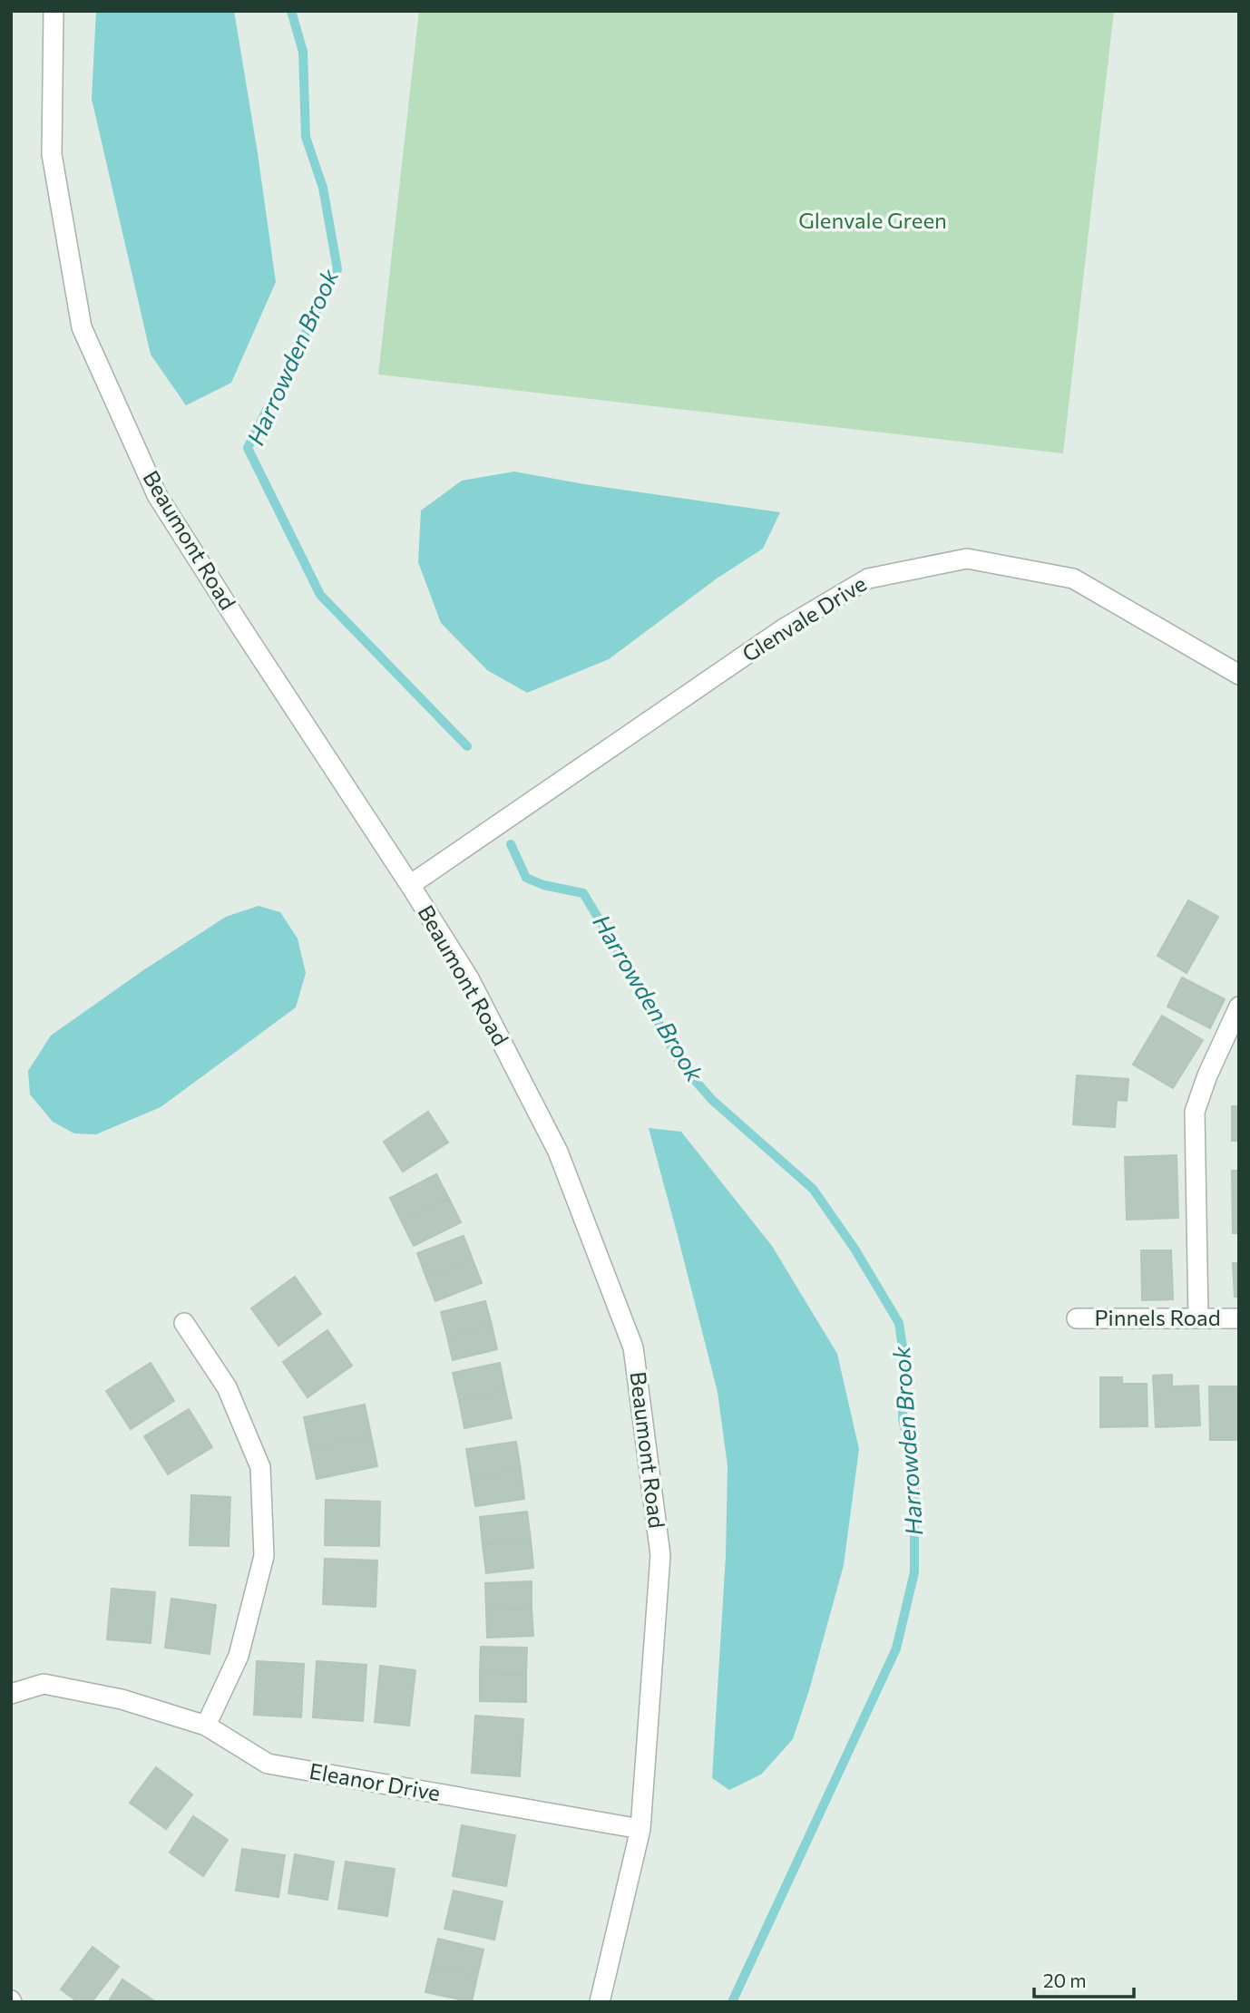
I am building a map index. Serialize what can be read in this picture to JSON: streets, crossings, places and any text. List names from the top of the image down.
{
  "streets": {
    "street": [
      "Beaumont Road",
      "Glenvale Drive",
      "Pinnels Road",
      "Eleanor Drive"
    ]
  },
  "crossings": [
    ["Beaumont Road", "Glenvale Drive"],
    ["Beaumont Road", "Eleanor Drive"]
  ],
  "water": ["Harrowden Brook"],
  "parks": ["Glenvale Green"],
  "scale_bar": "20 m"
}
